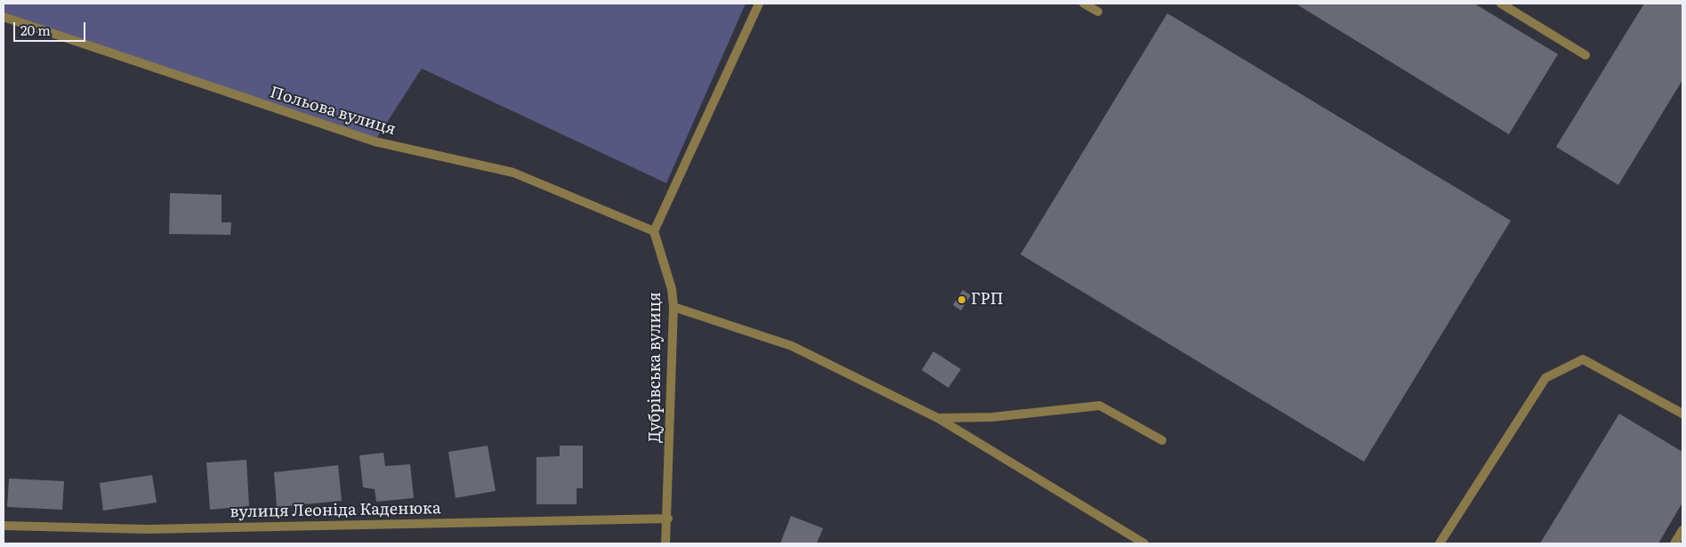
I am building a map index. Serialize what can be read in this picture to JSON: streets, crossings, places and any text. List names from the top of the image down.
{
  "streets": {
    "street": ["Польова вулиця", "Дубрівська вулиця", "вулиця Леоніда Каденюка"]
  },
  "crossings": [
    ["Польова вулиця", "Дубрівська вулиця"],
    ["Дубрівська вулиця", "вулиця Леоніда Каденюка"]
  ],
  "places": ["ГРП"],
  "scale_bar": "20 m"
}
